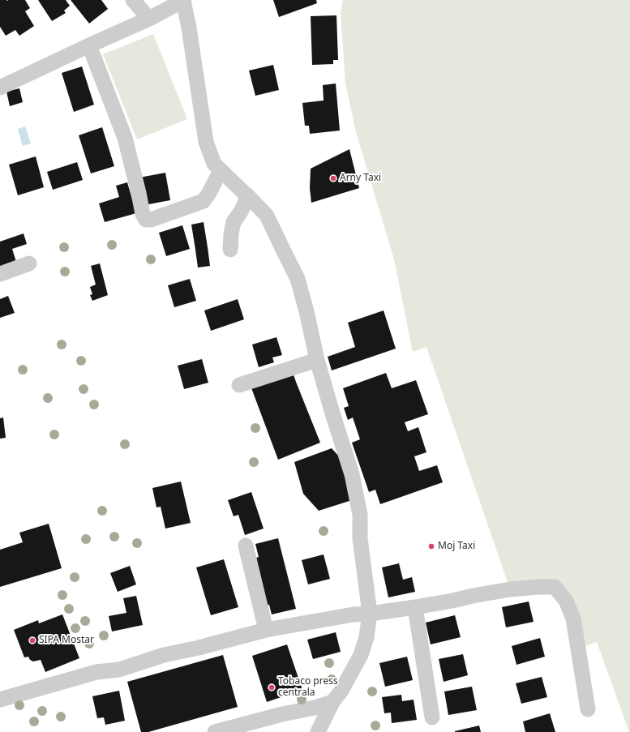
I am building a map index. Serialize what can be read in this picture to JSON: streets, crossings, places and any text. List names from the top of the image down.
{
  "places": [
    "Arny Taxi",
    "Moj Taxi",
    "SIPA Mostar",
    "Tobaco press centrala"
  ]
}
